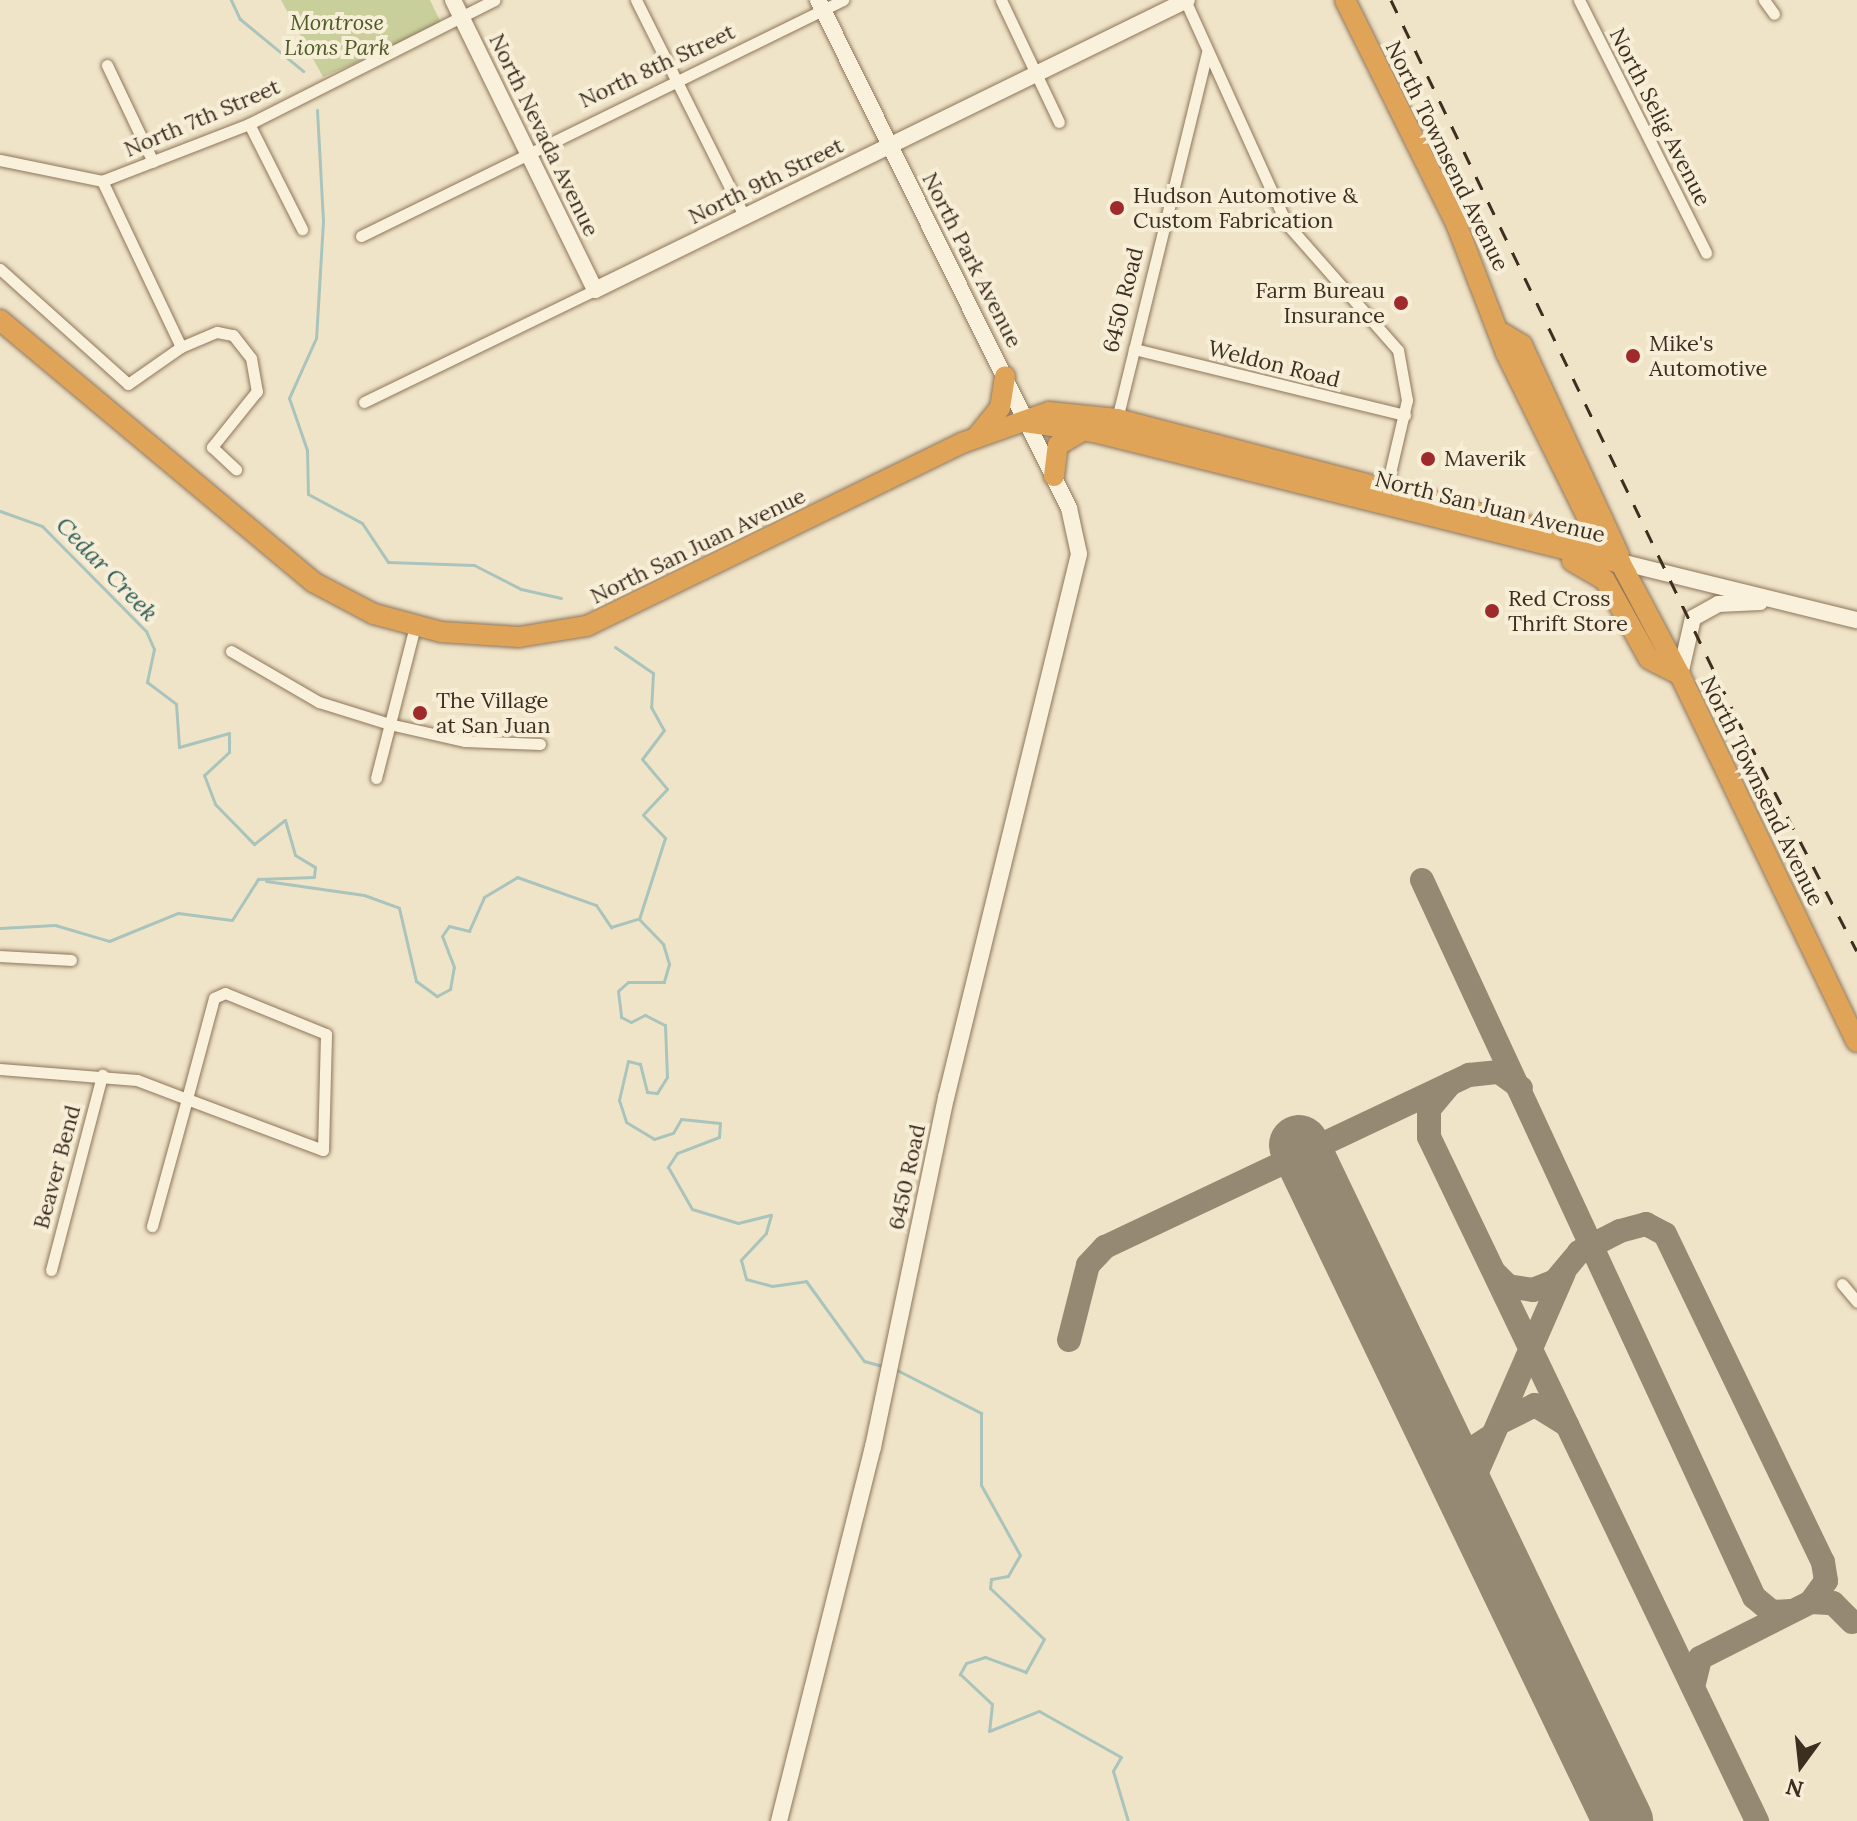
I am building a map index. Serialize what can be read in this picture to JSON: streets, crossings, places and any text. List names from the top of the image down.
{
  "streets": {
    "highway": ["North Townsend Avenue", "North San Juan Avenue"],
    "street": [
      "North 8th Street",
      "North Selig Avenue",
      "North 7th Street",
      "North Nevada Avenue",
      "North 9th Street",
      "North Park Avenue",
      "6450 Road",
      "Weldon Road",
      "Beaver Bend"
    ]
  },
  "crossings": [
    ["North 8th Street", "North Nevada Avenue"],
    ["North 8th Street", "North Park Avenue"],
    ["North 7th Street", "North Nevada Avenue"],
    ["North Nevada Avenue", "North 9th Street"],
    ["North Townsend Avenue", "North San Juan Avenue"],
    ["North 9th Street", "North Park Avenue"],
    ["North Park Avenue", "6450 Road"],
    ["North Park Avenue", "North San Juan Avenue"],
    ["6450 Road", "Weldon Road"],
    ["6450 Road", "North San Juan Avenue"]
  ],
  "water": ["Cedar Creek"],
  "parks": ["Montrose Lions Park"],
  "places": [
    "Hudson Automotive & Custom Fabrication",
    "Farm Bureau Insurance",
    "Mike's Automotive",
    "Maverik",
    "Red Cross Thrift Store",
    "The Village at San Juan"
  ],
  "north": "bottom"
}
